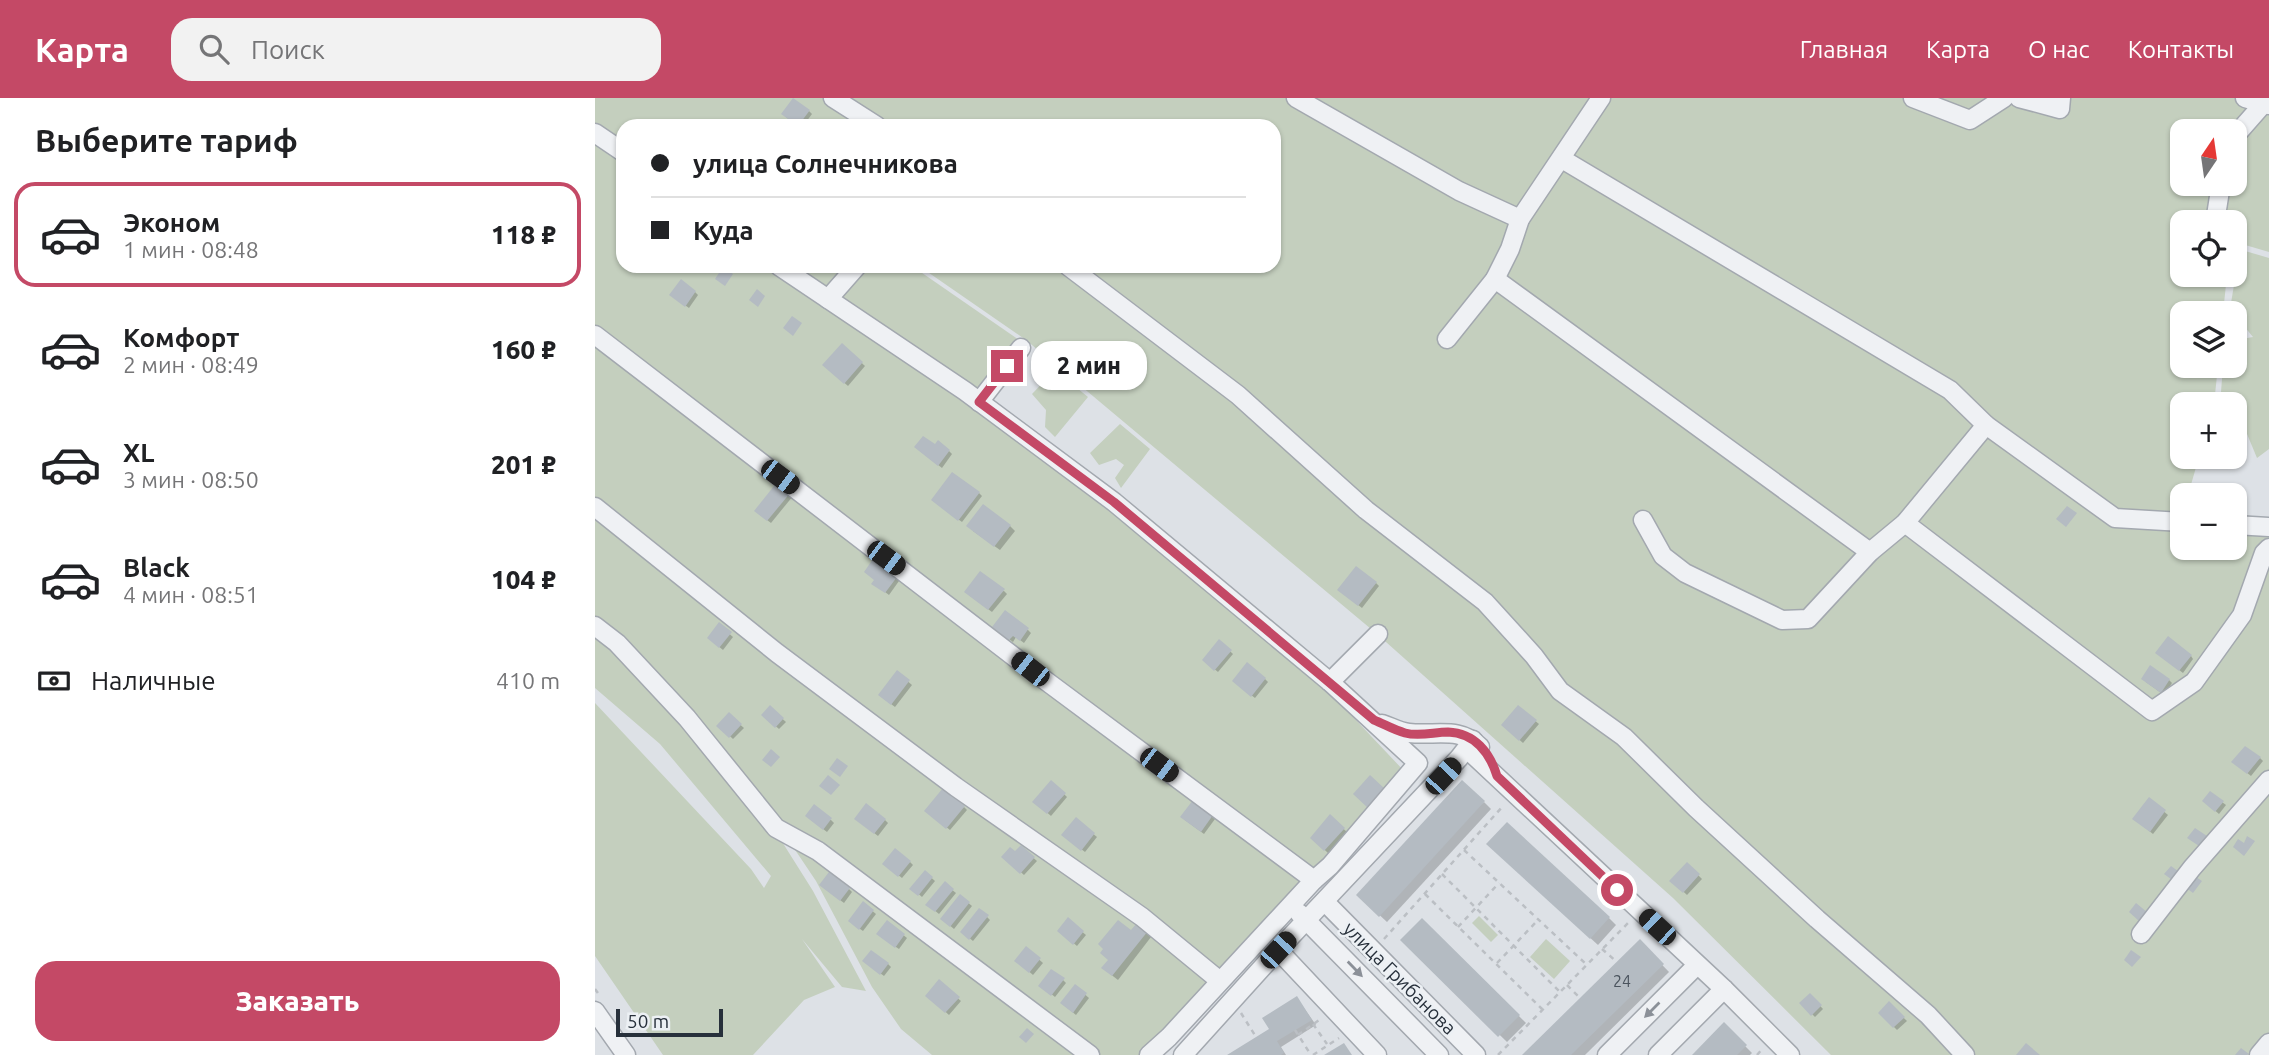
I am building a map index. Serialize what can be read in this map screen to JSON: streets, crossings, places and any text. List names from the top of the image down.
{
  "streets": {
    "street": ["улица Грибанова"]
  },
  "house_numbers": ["24"],
  "scale_bar": "50 m",
  "north": "top",
  "page": {
    "header": "Карта",
    "search": "Поиск",
    "nav": [
      "Главная",
      "Карта",
      "О нас",
      "Контакты"
    ],
    "heading": "Выберите тариф",
    "map_buttons": ["+", "−"],
    "banner": ["улица Солнечникова", "Куда"],
    "list": [
      {
        "name": "Эконом",
        "note": "1 мин · 08:48",
        "value": "118 ₽"
      },
      {
        "name": "Комфорт",
        "note": "2 мин · 08:49",
        "value": "160 ₽"
      },
      {
        "name": "XL",
        "note": "3 мин · 08:50",
        "value": "201 ₽"
      },
      {
        "name": "Black",
        "note": "4 мин · 08:51",
        "value": "104 ₽"
      }
    ],
    "bubble": "2 мин",
    "pay": ["Наличные", "410 m"],
    "buttons": "Заказать",
    "scale": "50 m"
  }
}
